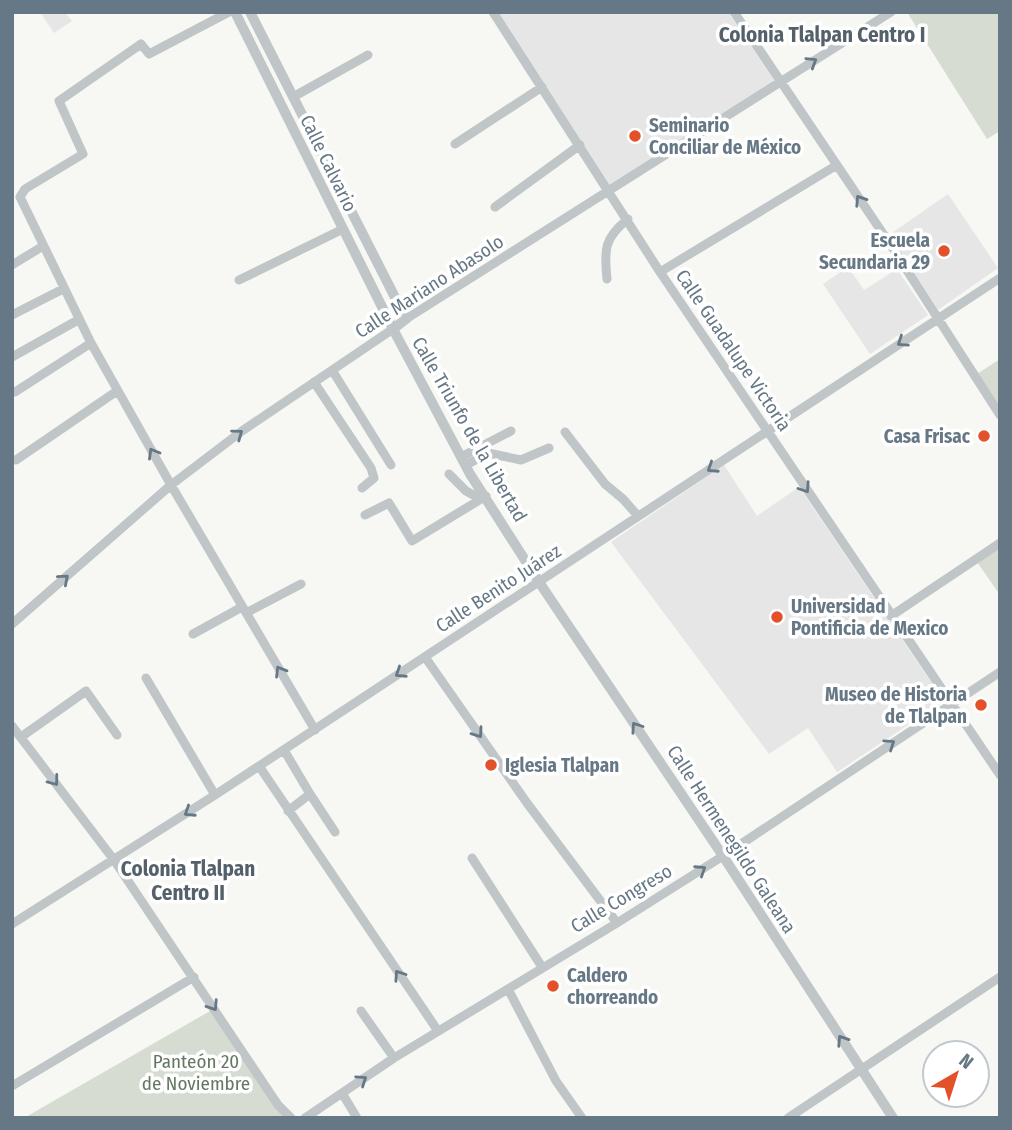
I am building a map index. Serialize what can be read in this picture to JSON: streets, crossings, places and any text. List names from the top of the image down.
{
  "streets": {
    "street": [
      "Calle Calvario",
      "Calle Mariano Abasolo",
      "Calle Guadalupe Victoria",
      "Calle Triunfo de la Libertad",
      "Calle Benito Juárez",
      "Calle Hermenegildo Galeana",
      "Calle Congreso"
    ]
  },
  "crossings": [
    ["Calle Calvario", "Calle Mariano Abasolo"],
    ["Calle Calvario", "Calle Triunfo de la Libertad"],
    ["Calle Mariano Abasolo", "Calle Guadalupe Victoria"],
    ["Calle Mariano Abasolo", "Calle Triunfo de la Libertad"],
    ["Calle Guadalupe Victoria", "Calle Benito Juárez"],
    ["Calle Guadalupe Victoria", "Calle Congreso"],
    ["Calle Triunfo de la Libertad", "Calle Benito Juárez"],
    ["Calle Triunfo de la Libertad", "Calle Hermenegildo Galeana"],
    ["Calle Benito Juárez", "Calle Hermenegildo Galeana"],
    ["Calle Hermenegildo Galeana", "Calle Congreso"]
  ],
  "one_way": [
    "Calle Mariano Abasolo",
    "Calle Benito Juárez",
    "Calle Hermenegildo Galeana",
    "Calle Congreso"
  ],
  "districts": ["Colonia Tlalpan Centro I", "Colonia Tlalpan Centro II"],
  "parks": ["Panteón 20 de Noviembre"],
  "places": [
    "Seminario Conciliar de México",
    "Escuela Secundaria 29",
    "Casa Frisac",
    "Universidad Pontificia de Mexico",
    "Museo de Historia de Tlalpan",
    "Iglesia Tlalpan",
    "Caldero chorreando"
  ],
  "north": "top right"
}
